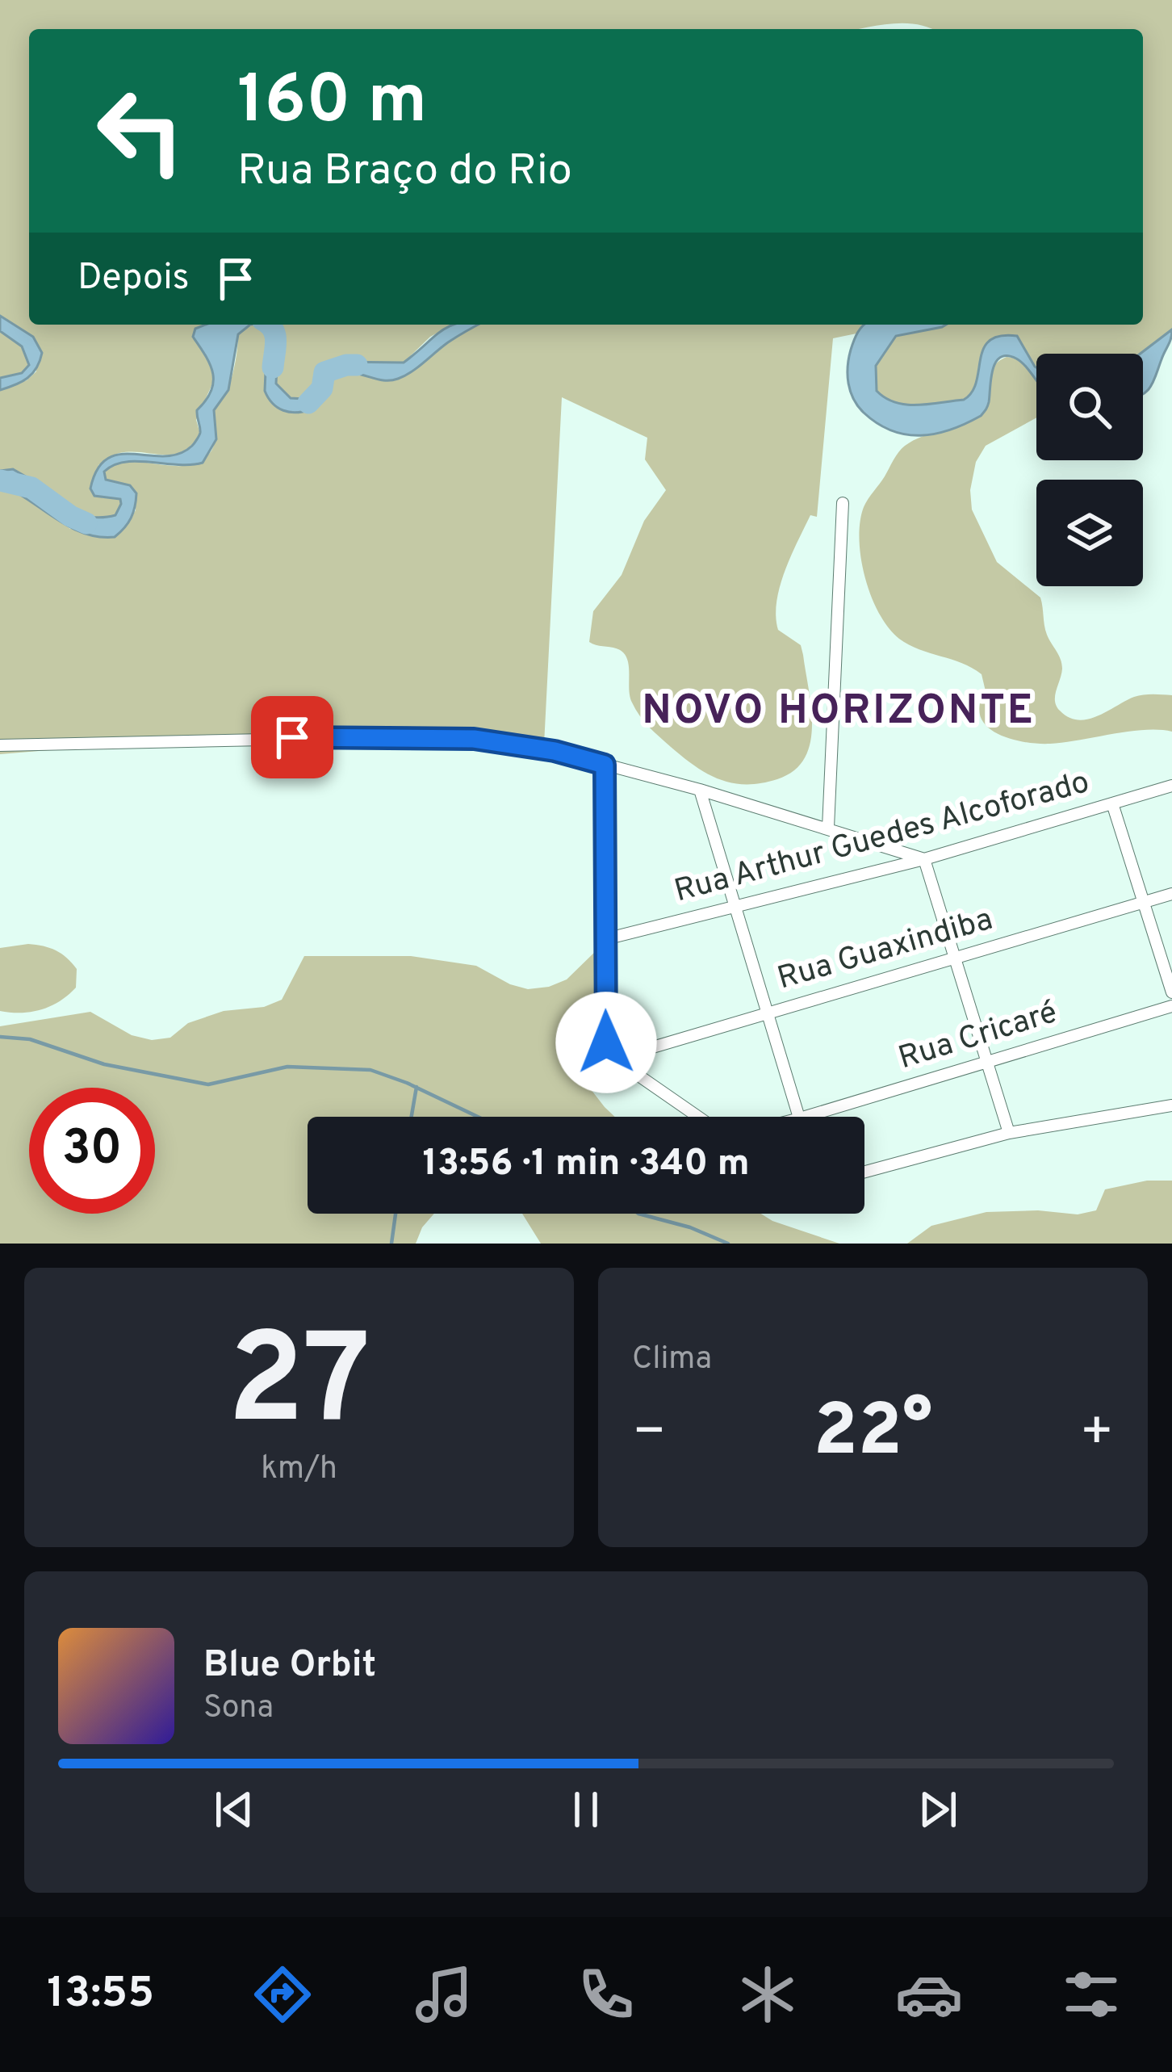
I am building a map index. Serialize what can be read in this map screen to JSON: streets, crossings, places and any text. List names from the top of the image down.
{
  "streets": {
    "street": ["Rua Arthur Guedes Alcoforado", "Rua Guaxindiba", "Rua Cricaré"]
  },
  "districts": ["NOVO HORIZONTE"],
  "page": {
    "turn": ["160 m", "Rua Braço do Rio"],
    "then": "Depois",
    "limit": "30",
    "trip": "13:56 · 1 min · 340 m",
    "tile": [
      ["27", "km/h"],
      "Clima"
    ],
    "heat": ["−", "22°", "+"],
    "song": ["Blue Orbit", "Sona"],
    "tabs": "13:55"
  }
}
